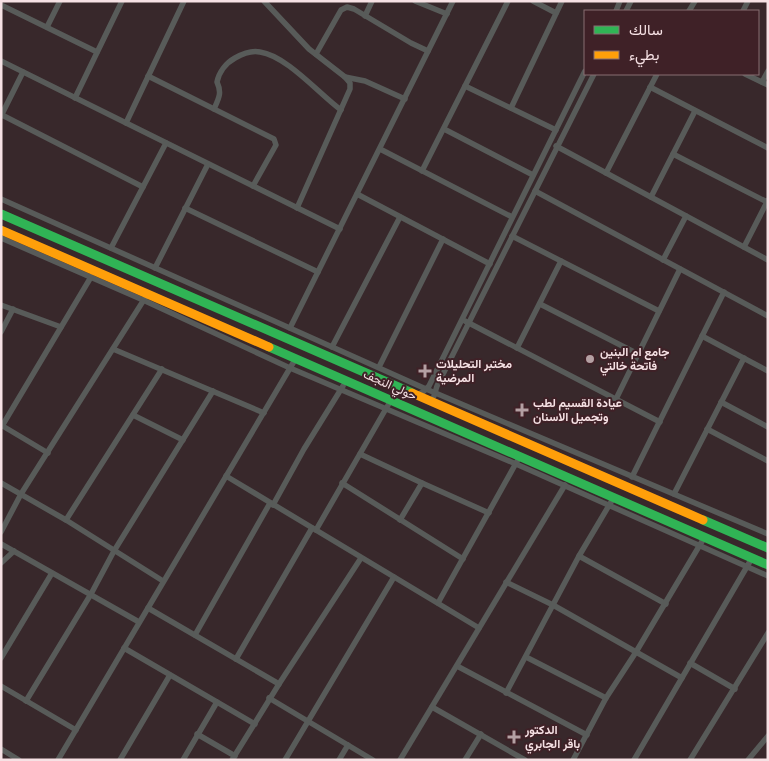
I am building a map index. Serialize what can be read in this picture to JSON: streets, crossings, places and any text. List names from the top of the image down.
{
  "streets": {
    "main road": ["حولي النجف"]
  },
  "places": {
    "other": ["جامع ام البنين فاتحة خالتي"],
    "health": ["مختبر التحليلات المرضية", "عيادة القسيم لطب وتجميل الاسنان", "الدكتور باقر الجابري"]
  },
  "legend": ["سالك", "بطيء"]
}
